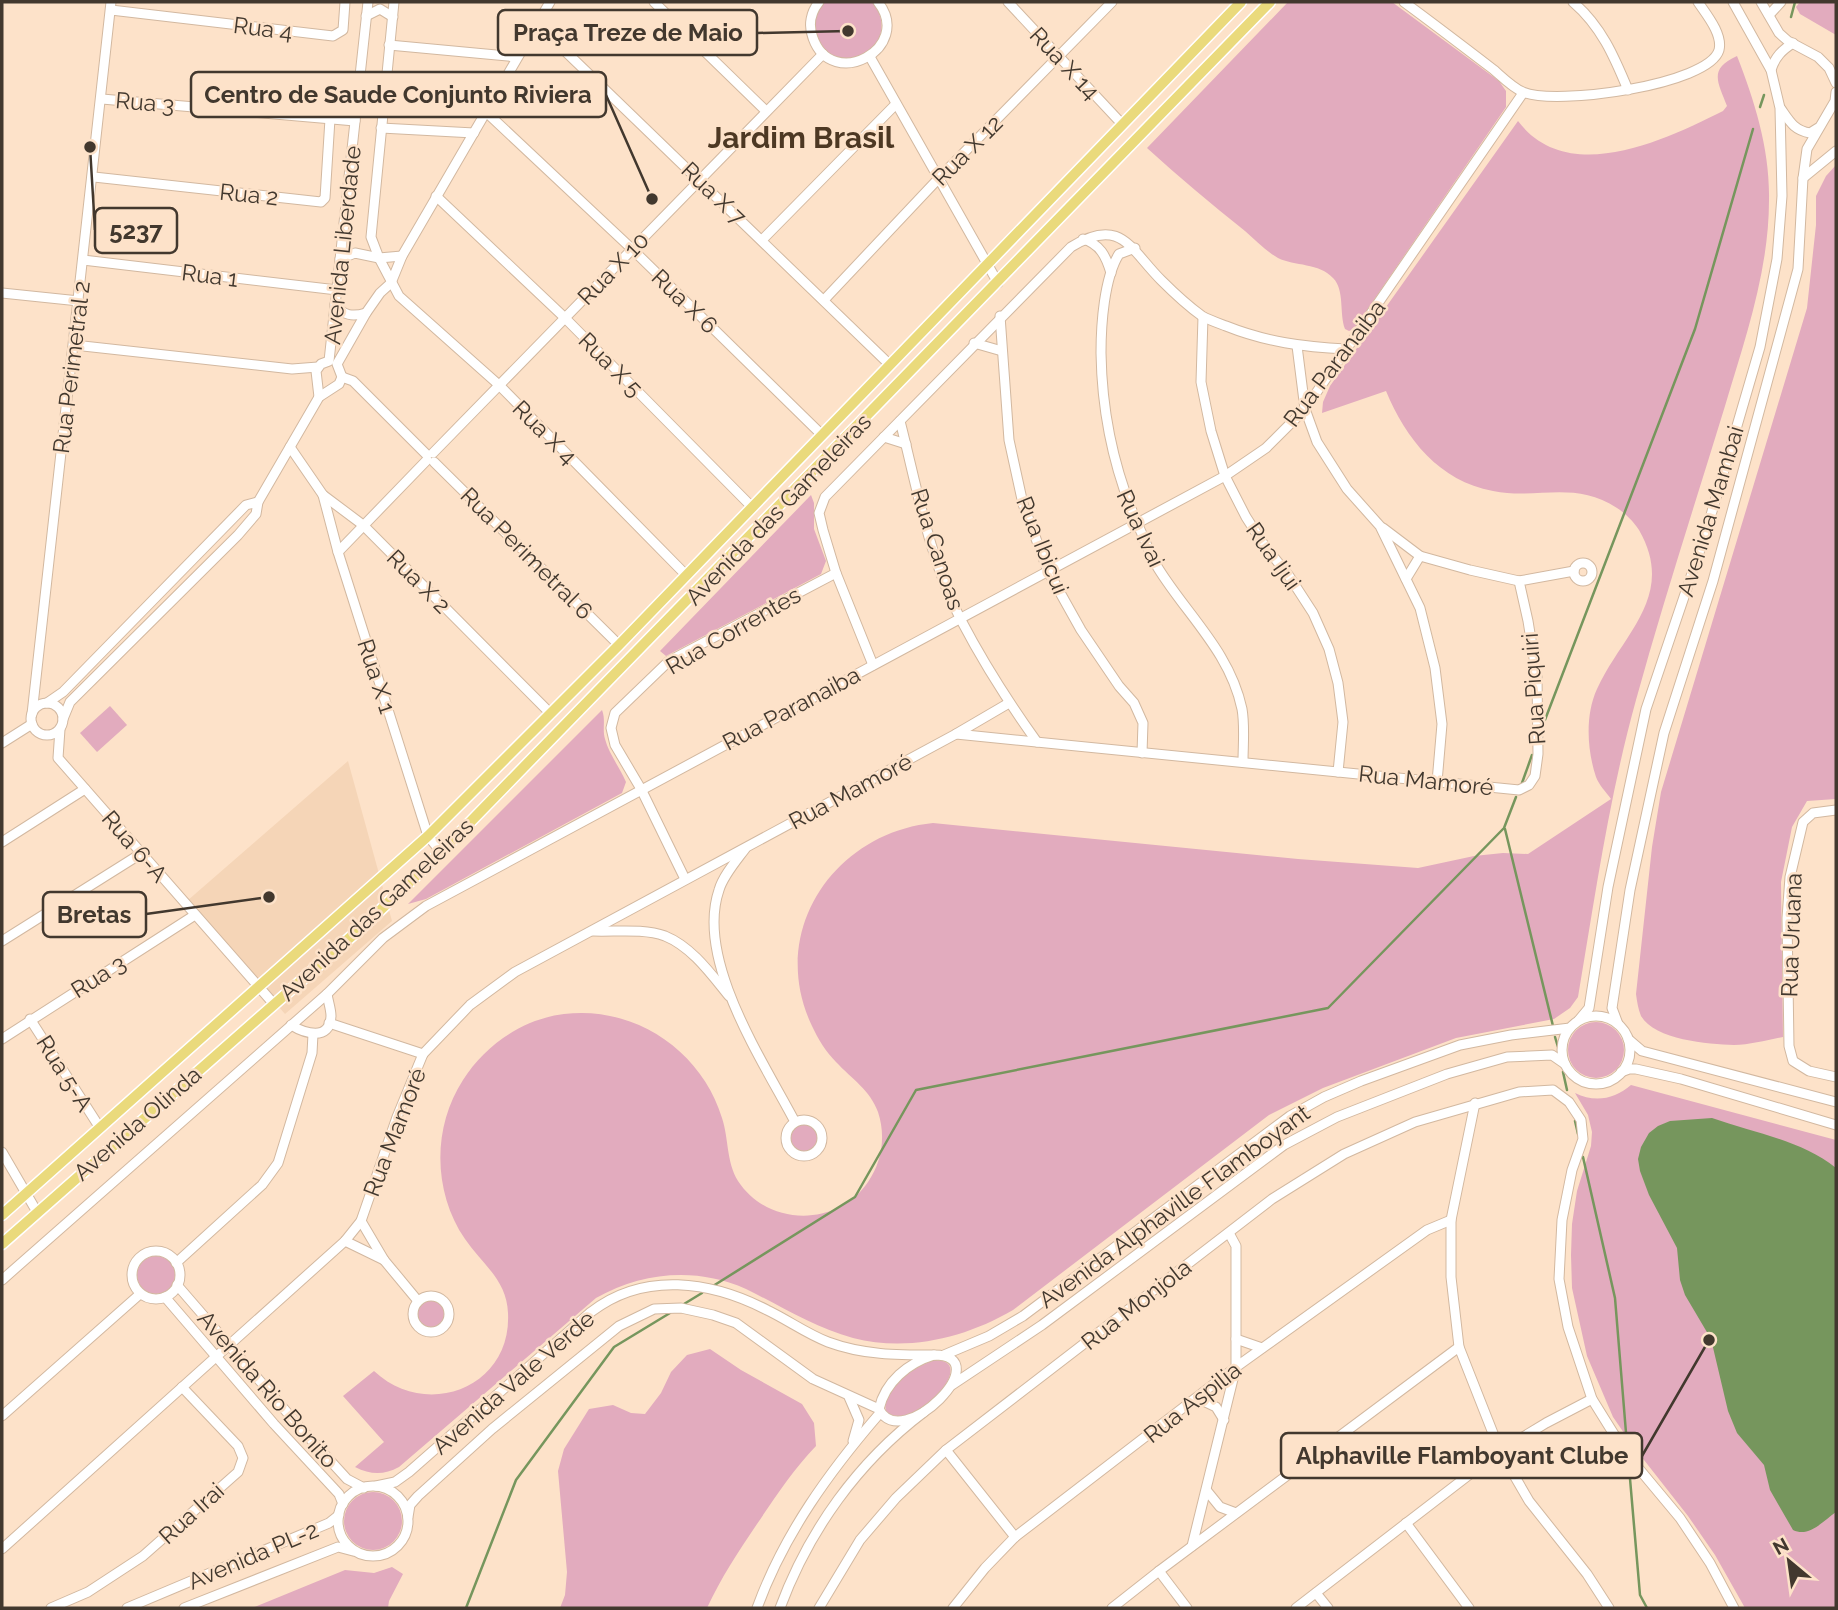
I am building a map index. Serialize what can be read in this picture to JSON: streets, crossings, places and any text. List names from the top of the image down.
{
  "streets": {
    "main road": ["Avenida das Gameleiras", "Avenida Olinda"],
    "street": [
      "Rua 4",
      "Rua X 14",
      "Rua 3",
      "Rua X 12",
      "Rua X 7",
      "Rua 2",
      "Avenida Liberdade",
      "Rua X 10",
      "Rua 1",
      "Rua X 6",
      "Rua Paranaiba",
      "Rua X 5",
      "Rua Perimetral 2",
      "Rua X 4",
      "Avenida Mambai",
      "Rua Ivai",
      "Rua Ibicui",
      "Rua Canoas",
      "Rua Perimetral 6",
      "Rua Ijui",
      "Rua X 2",
      "Rua Correntes",
      "Rua X 1",
      "Rua Piquiri",
      "Rua Mamoré",
      "Rua 6-A",
      "Rua Uruana",
      "Rua 5-A",
      "Avenida Alphaville Flamboyant",
      "Rua Monjola",
      "Avenida Vale Verde",
      "Avenida Rio Bonito",
      "Rua Aspilia",
      "Rua Irai",
      "Avenida PL-2"
    ]
  },
  "crossings": [
    ["Rua 4", "Rua Perimetral 2"],
    ["Rua X 14", "Rua X 12"],
    ["Rua X 14", "Avenida das Gameleiras"],
    ["Rua 3", "Rua 2"],
    ["Rua 3", "Avenida Liberdade"],
    ["Rua 3", "Rua Perimetral 2"],
    ["Rua 3", "Rua 6-A"],
    ["Rua 3", "Rua 5-A"],
    ["Rua X 12", "Rua X 7"],
    ["Rua X 7", "Rua X 10"],
    ["Rua X 7", "Avenida das Gameleiras"],
    ["Rua 2", "Rua Perimetral 2"],
    ["Avenida Liberdade", "Rua 1"],
    ["Avenida Liberdade", "Rua Perimetral 2"],
    ["Avenida Liberdade", "Rua X 4"],
    ["Avenida Liberdade", "Rua Perimetral 6"],
    ["Avenida Liberdade", "Rua X 2"],
    ["Avenida Liberdade", "Rua 6-A"],
    ["Rua X 10", "Rua X 6"],
    ["Rua X 10", "Rua X 5"],
    ["Rua X 10", "Rua X 4"],
    ["Rua X 10", "Rua Perimetral 6"],
    ["Rua X 10", "Rua X 2"],
    ["Rua X 10", "Rua X 1"],
    ["Rua 1", "Rua Perimetral 2"],
    ["Rua 1", "Rua X 4"],
    ["Rua X 6", "Avenida das Gameleiras"],
    ["Rua Paranaiba", "Rua Ivai"],
    ["Rua Paranaiba", "Rua Ibicui"],
    ["Rua Paranaiba", "Rua Canoas"],
    ["Rua Paranaiba", "Rua Ijui"],
    ["Rua Paranaiba", "Rua Correntes"],
    ["Rua X 5", "Avenida das Gameleiras"],
    ["Rua Perimetral 2", "Rua 6-A"],
    ["Rua X 4", "Avenida das Gameleiras"],
    ["Avenida das Gameleiras", "Rua Perimetral 6"],
    ["Avenida das Gameleiras", "Rua X 2"],
    ["Avenida das Gameleiras", "Rua X 1"],
    ["Avenida das Gameleiras", "Rua 6-A"],
    ["Avenida das Gameleiras", "Avenida Olinda"],
    ["Avenida Mambai", "Avenida Alphaville Flamboyant"],
    ["Rua Ivai", "Rua Mamoré"],
    ["Rua Ibicui", "Rua Mamoré"],
    ["Rua Canoas", "Rua Mamoré"],
    ["Rua Ijui", "Rua Mamoré"],
    ["Rua X 2", "Rua X 1"],
    ["Rua Correntes", "Rua Mamoré"],
    ["Rua Piquiri", "Rua Mamoré"],
    ["Rua Mamoré", "Avenida Rio Bonito"],
    ["Rua Mamoré", "Rua Irai"],
    ["Rua 6-A", "Avenida Olinda"],
    ["Rua 5-A", "Avenida Olinda"],
    ["Avenida Alphaville Flamboyant", "Avenida Vale Verde"],
    ["Avenida Vale Verde", "Avenida Rio Bonito"],
    ["Avenida Vale Verde", "Avenida PL-2"],
    ["Avenida Rio Bonito", "Avenida PL-2"]
  ],
  "districts": ["Jardim Brasil"],
  "places": [
    "Praça Treze de Maio",
    "5237",
    "Centro de Saude Conjunto Riviera",
    "Bretas",
    "Alphaville Flamboyant Clube"
  ],
  "north": "top left"
}
